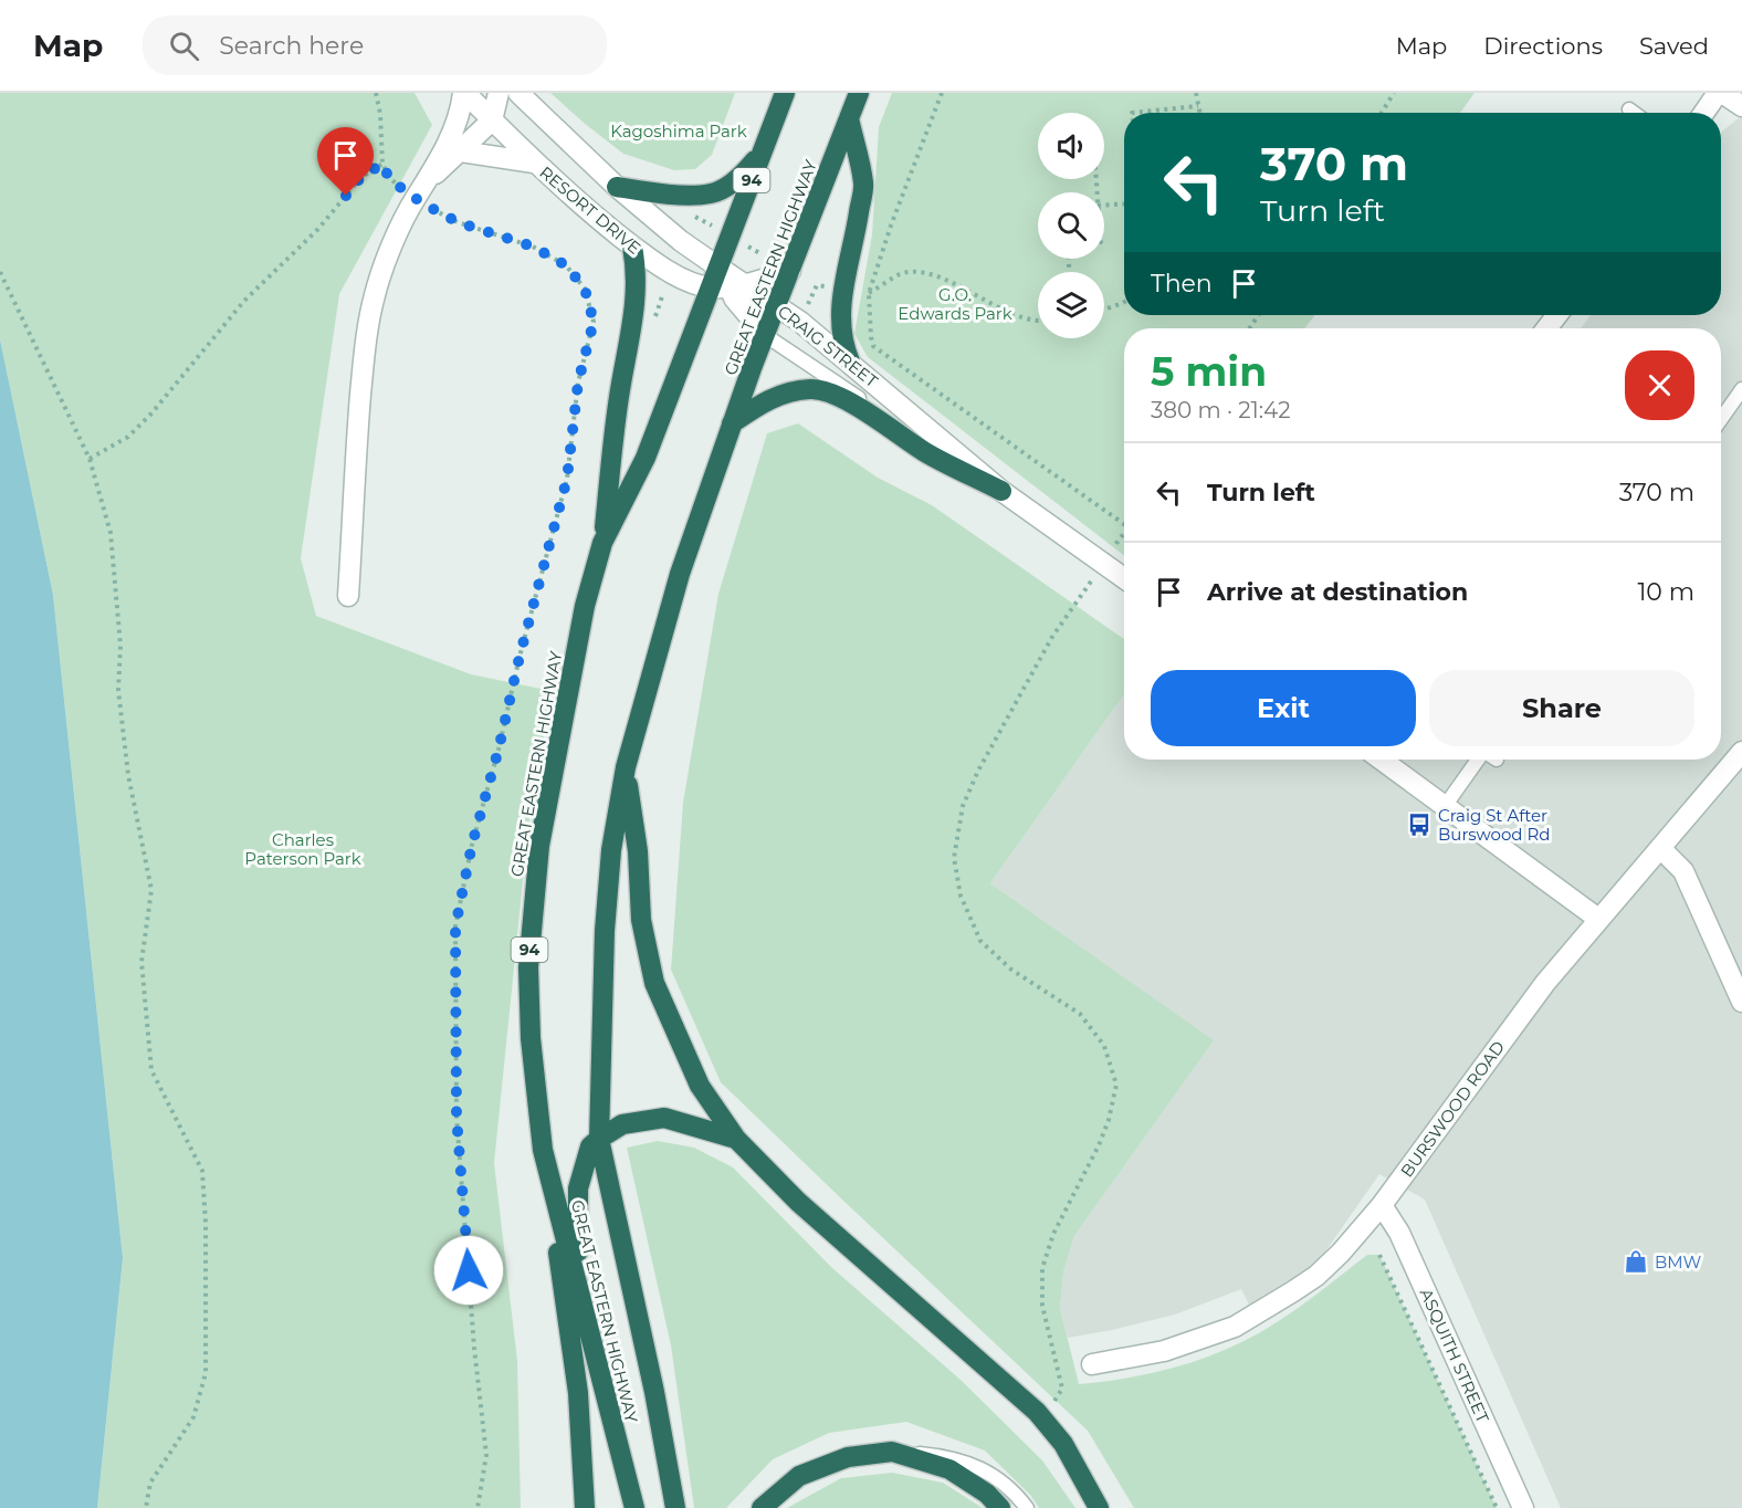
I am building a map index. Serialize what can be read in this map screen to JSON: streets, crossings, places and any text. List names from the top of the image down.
{
  "streets": {
    "highway": ["94", "GREAT EASTERN HIGHWAY"],
    "street": [
      "RESORT DRIVE",
      "CRAIG STREET",
      "BURSWOOD ROAD",
      "ASQUITH STREET"
    ]
  },
  "crossings": [
    ["RESORT DRIVE", "GREAT EASTERN HIGHWAY"],
    ["RESORT DRIVE", "CRAIG STREET"],
    ["GREAT EASTERN HIGHWAY", "CRAIG STREET"],
    ["BURSWOOD ROAD", "ASQUITH STREET"]
  ],
  "parks": ["Kagoshima Park", "G.O. Edwards Park", "Charles Paterson Park"],
  "places": {
    "bus stop": ["Craig St After Burswood Rd"],
    "shop": ["BMW"]
  },
  "page": {
    "header": "Map",
    "search": "Search here",
    "nav": ["Map", "Directions", "Saved"],
    "turn": ["370 m", "Turn left"],
    "then": "Then",
    "heading": ["5 min", "380 m · 21:42"],
    "list": [
      {
        "name": "Turn left",
        "value": "370 m"
      },
      {
        "name": "Arrive at destination",
        "value": "10 m"
      }
    ],
    "buttons": ["Exit", "Share"]
  }
}
